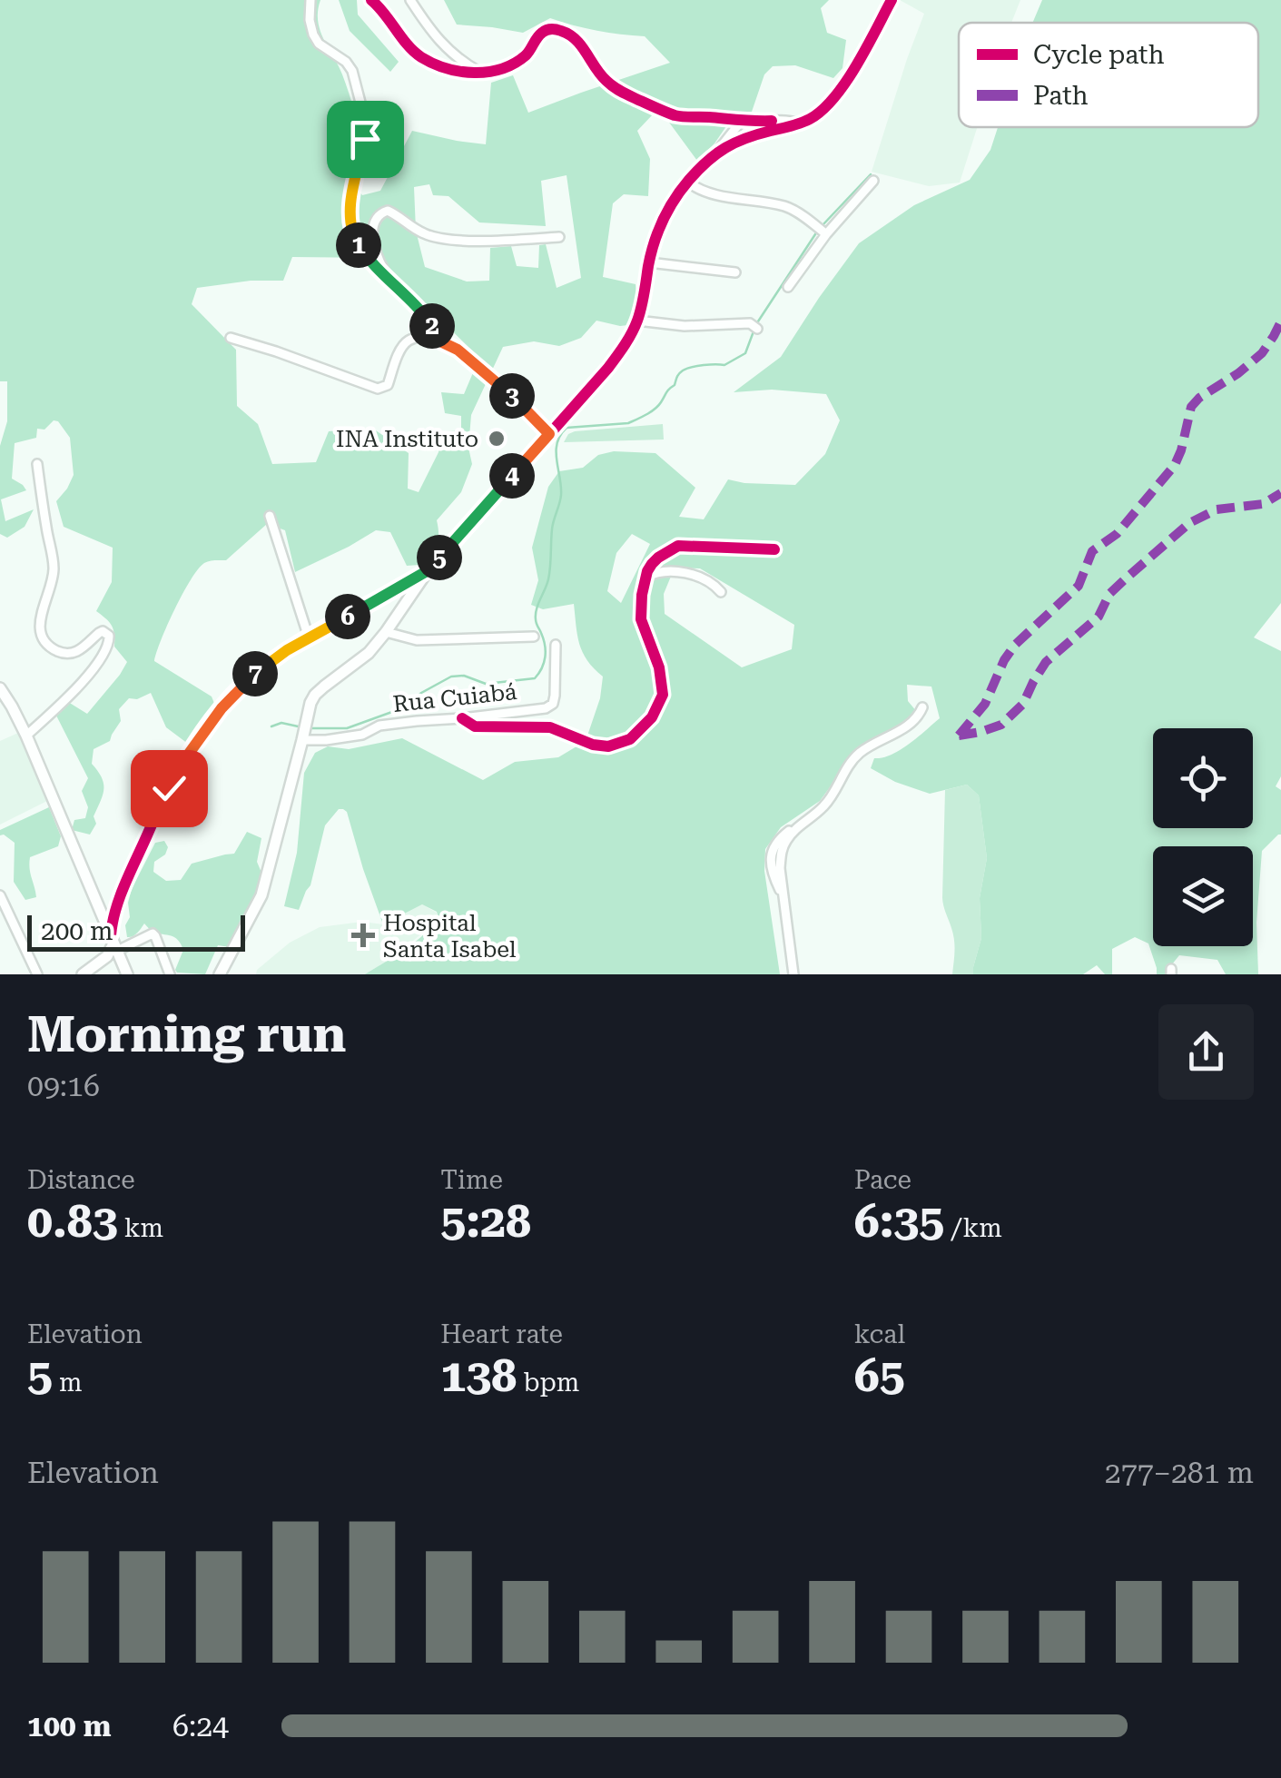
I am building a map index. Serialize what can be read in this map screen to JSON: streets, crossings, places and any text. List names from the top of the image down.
{
  "streets": {
    "street": ["Rua Cuiabá"]
  },
  "places": {
    "other": ["INA Instituto"],
    "health": ["Hospital Santa Isabel"]
  },
  "legend": ["Cycle path", "Path"],
  "scale_bar": "200 m",
  "page": {
    "pins": [
      "1",
      "2",
      "3",
      "4",
      "5",
      "6",
      "7"
    ],
    "scale": "200 m",
    "heading": ["Morning run", "09:16"],
    "stats": [
      ["Distance", "0.83 km"],
      ["Time", "5:28"],
      ["Pace", "6:35 /km"],
      ["Elevation", "5 m"],
      ["Heart rate", "138 bpm"],
      ["kcal", "65"]
    ],
    "chart": ["Elevation", "277–281 m"],
    "list": [
      {
        "name": "100 m",
        "note": "6:24"
      }
    ]
  }
}
